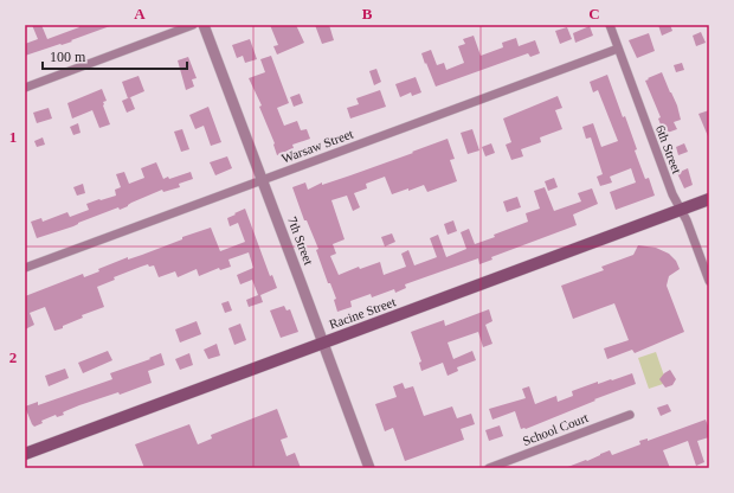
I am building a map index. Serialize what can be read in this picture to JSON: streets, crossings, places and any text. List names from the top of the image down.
{
  "streets": {
    "main road": ["Racine Street"],
    "street": [
      "Warsaw Street",
      "6th Street",
      "7th Street",
      "School Court"
    ]
  },
  "crossings": [
    ["Warsaw Street", "6th Street"],
    ["Warsaw Street", "7th Street"],
    ["6th Street", "Racine Street"],
    ["7th Street", "Racine Street"]
  ],
  "scale_bar": "100 m",
  "grid": {
    "columns": ["A", "B", "C"],
    "rows": ["1", "2"]
  }
}
